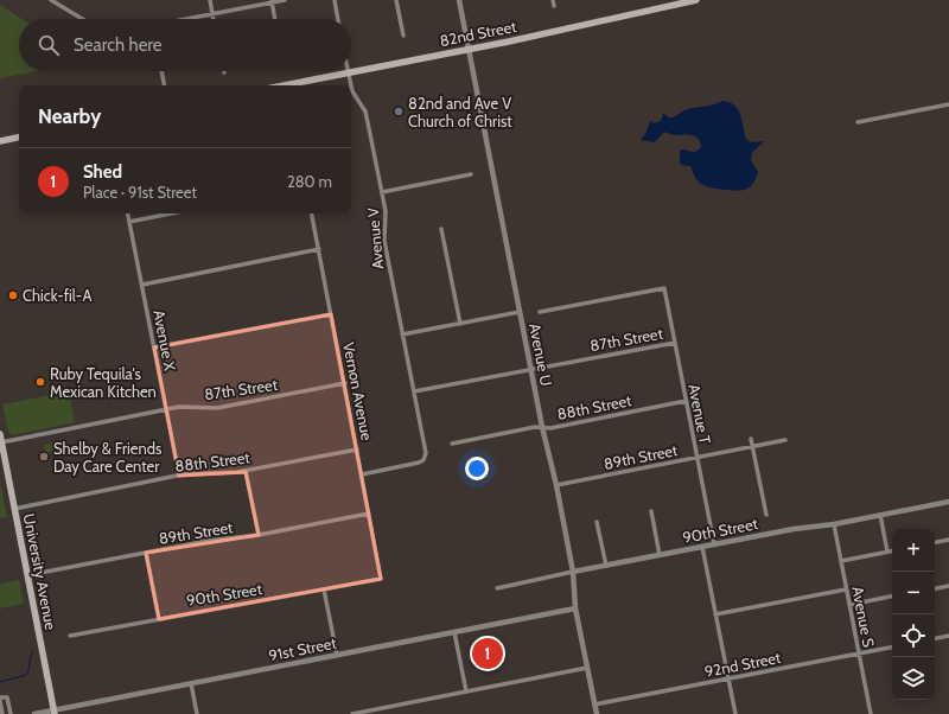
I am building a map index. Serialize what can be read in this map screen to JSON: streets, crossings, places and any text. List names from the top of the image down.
{
  "streets": {
    "main road": ["82nd Street", "University Avenue"],
    "street": [
      "Avenue V",
      "87th Street",
      "Avenue X",
      "Avenue U",
      "Vernon Avenue",
      "88th Street",
      "Avenue T",
      "89th Street",
      "90th Street",
      "Avenue S",
      "91st Street",
      "92nd Street"
    ]
  },
  "crossings": [
    ["82nd Street", "Avenue V"],
    ["82nd Street", "Avenue U"],
    ["Avenue V", "87th Street"],
    ["Avenue V", "Vernon Avenue"],
    ["87th Street", "Avenue X"],
    ["87th Street", "Avenue U"],
    ["87th Street", "Vernon Avenue"],
    ["87th Street", "Avenue T"],
    ["87th Street", "University Avenue"],
    ["Avenue X", "88th Street"],
    ["Avenue U", "88th Street"],
    ["Avenue U", "89th Street"],
    ["Avenue U", "90th Street"],
    ["Avenue U", "91st Street"],
    ["Avenue U", "92nd Street"],
    ["Vernon Avenue", "88th Street"],
    ["Vernon Avenue", "89th Street"],
    ["Vernon Avenue", "90th Street"],
    ["88th Street", "Avenue T"],
    ["88th Street", "University Avenue"],
    ["Avenue T", "89th Street"],
    ["Avenue T", "90th Street"],
    ["89th Street", "University Avenue"],
    ["90th Street", "Avenue S"],
    ["University Avenue", "91st Street"],
    ["Avenue S", "92nd Street"]
  ],
  "places": [
    "82nd and Ave V Church of Christ",
    "Chick-fil-A",
    "Ruby Tequila's Mexican Kitchen",
    "Shelby & Friends Day Care Center"
  ],
  "page": {
    "search": "Search here",
    "heading": "Nearby",
    "list": [
      {
        "mark": "1",
        "name": "Shed",
        "note": "Place · 91st Street",
        "value": "280 m"
      }
    ],
    "map_buttons": ["+", "−"],
    "pins": "1"
  }
}
